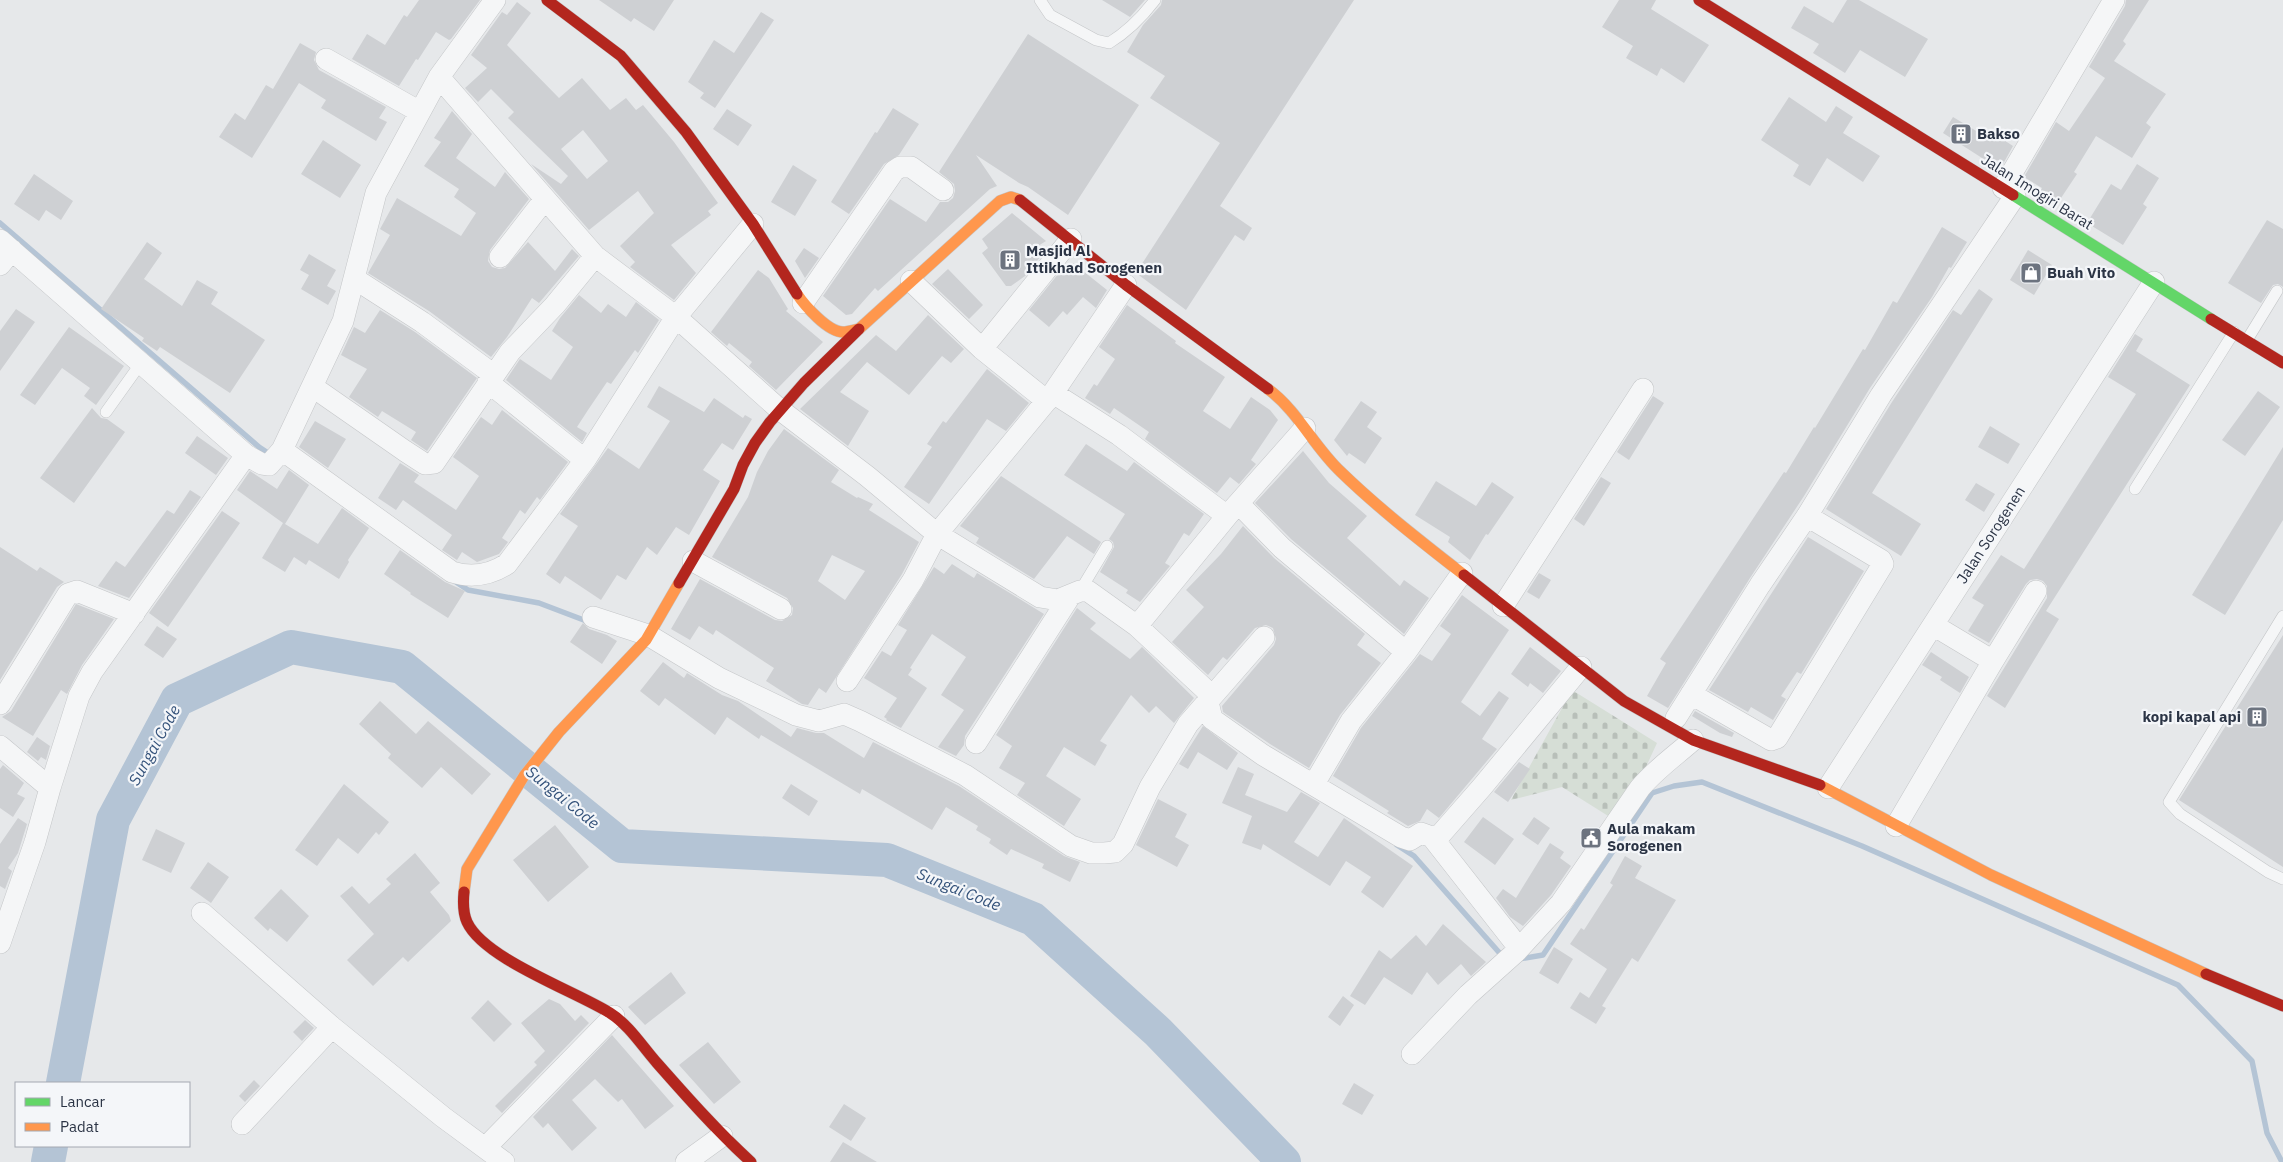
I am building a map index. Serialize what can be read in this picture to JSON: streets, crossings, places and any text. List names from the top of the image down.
{
  "streets": {
    "street": ["Jalan Imogiri Barat", "Jalan Sorogenen"]
  },
  "crossings": [
    ["Jalan Imogiri Barat", "Jalan Sorogenen"]
  ],
  "water": ["Sungai Code"],
  "places": {
    "building": ["Bakso", "Masjid Al Ittikhad Sorogenen", "kopi kapal api"],
    "shop": ["Buah Vito"],
    "public building": ["Aula makam Sorogenen"]
  },
  "legend": ["Lancar", "Padat"]
}
